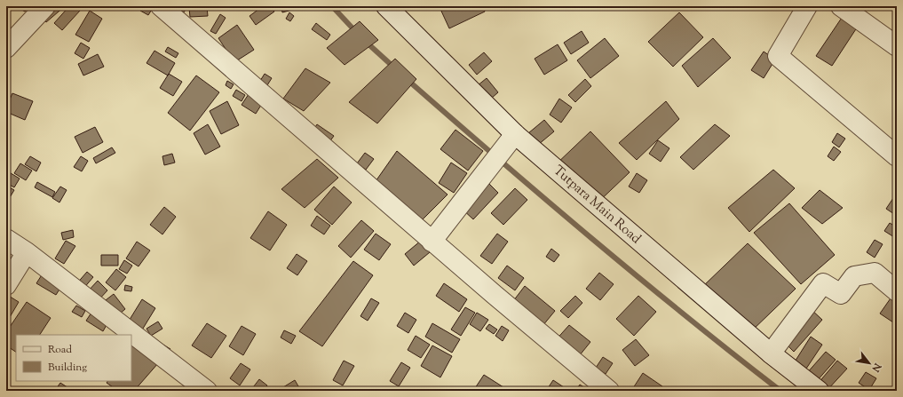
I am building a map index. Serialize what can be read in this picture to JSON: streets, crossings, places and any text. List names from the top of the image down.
{
  "streets": {
    "street": ["Tutpara Main Road"]
  },
  "legend": ["Road", "Building"],
  "north": "bottom right"
}
